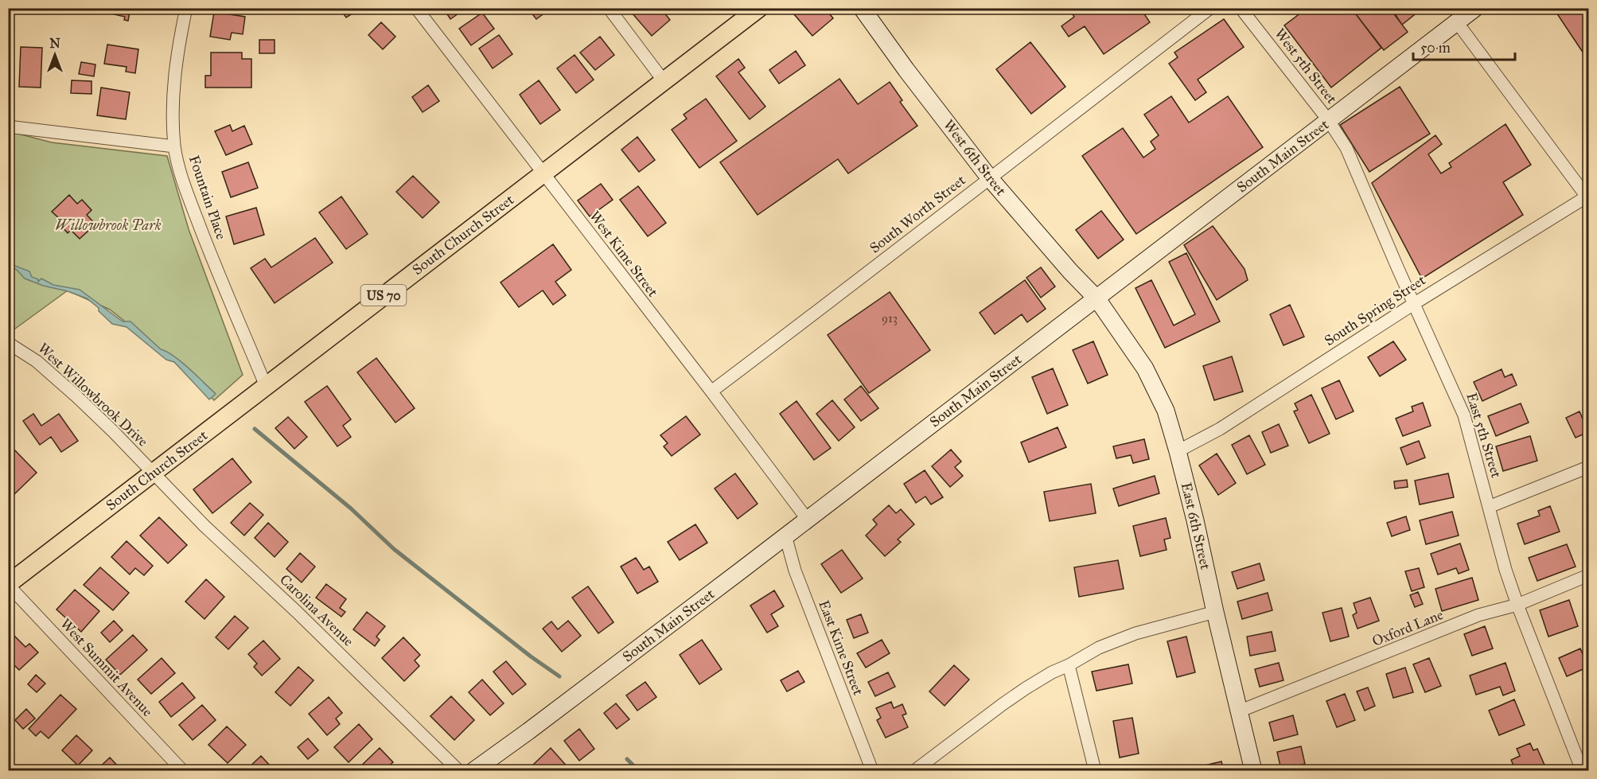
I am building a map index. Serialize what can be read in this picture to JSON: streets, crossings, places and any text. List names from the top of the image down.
{
  "streets": {
    "main road": ["South Church Street", "US 70"],
    "street": [
      "West 5th Street",
      "South Main Street",
      "West 6th Street",
      "Fountain Place",
      "South Worth Street",
      "West Kime Street",
      "South Spring Street",
      "West Willowbrook Drive",
      "East 5th Street",
      "East 6th Street",
      "Carolina Avenue",
      "Oxford Lane",
      "East Kime Street",
      "West Summit Avenue"
    ]
  },
  "crossings": [
    ["West 5th Street", "South Main Street"],
    ["West 5th Street", "East 5th Street"],
    ["South Main Street", "West 6th Street"],
    ["South Main Street", "West Kime Street"],
    ["South Main Street", "East 5th Street"],
    ["South Main Street", "East 6th Street"],
    ["South Main Street", "East Kime Street"],
    ["West 6th Street", "South Worth Street"],
    ["West 6th Street", "East 6th Street"],
    ["Fountain Place", "South Church Street"],
    ["South Worth Street", "West Kime Street"],
    ["South Church Street", "West Kime Street"],
    ["South Church Street", "West Willowbrook Drive"],
    ["South Church Street", "Carolina Avenue"],
    ["South Church Street", "West Summit Avenue"],
    ["South Spring Street", "East 5th Street"],
    ["South Spring Street", "East 6th Street"],
    ["West Willowbrook Drive", "Carolina Avenue"],
    ["East 5th Street", "Oxford Lane"],
    ["East 6th Street", "Oxford Lane"]
  ],
  "parks": ["Willowbrook Park"],
  "house_numbers": ["913"],
  "scale_bar": "50 m",
  "north": "top"
}
